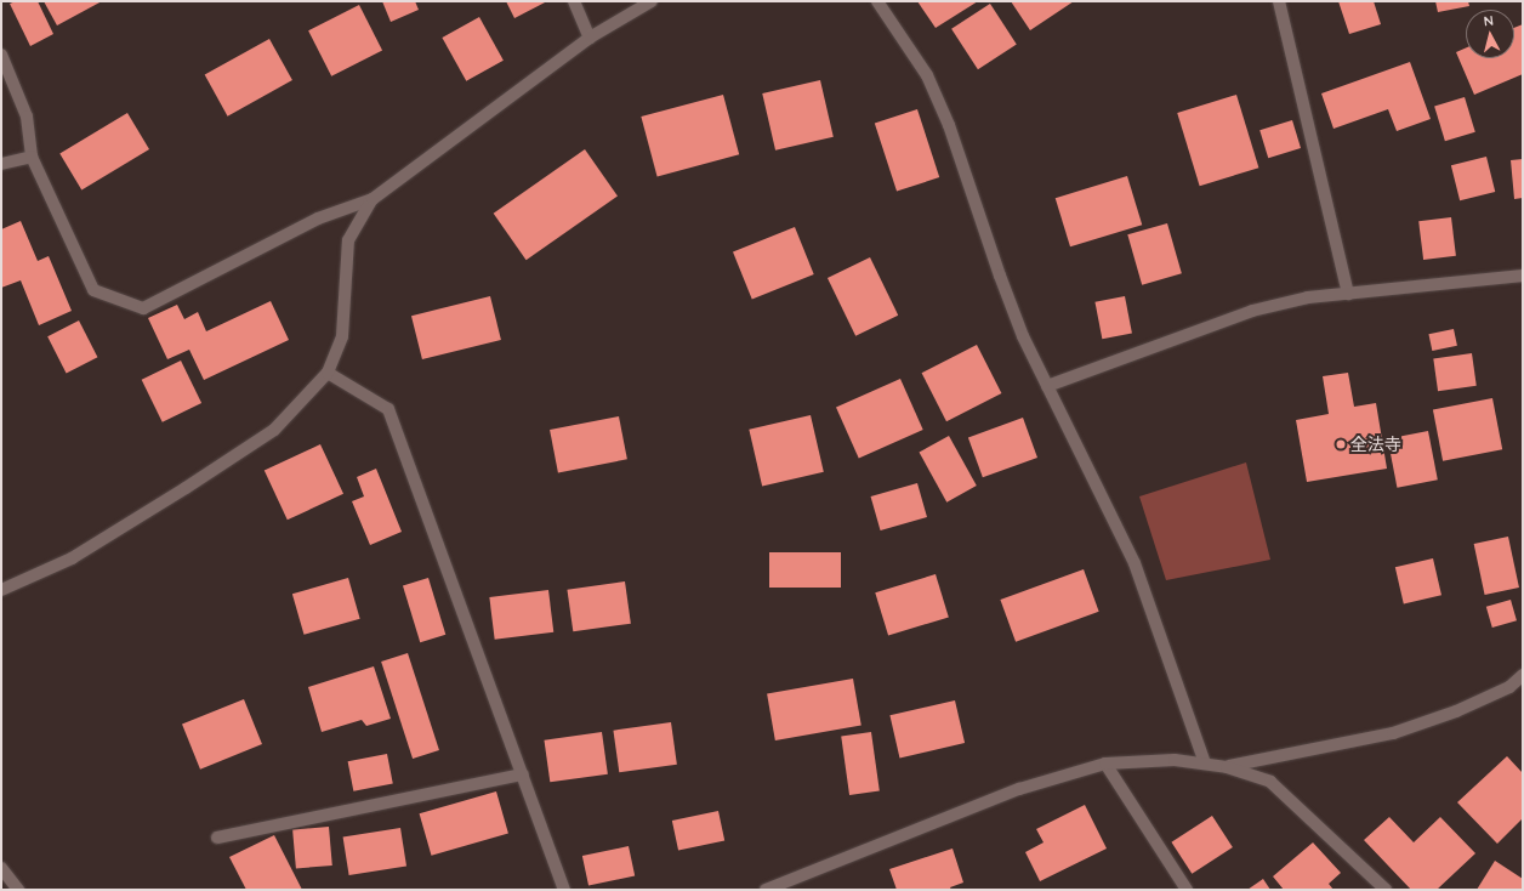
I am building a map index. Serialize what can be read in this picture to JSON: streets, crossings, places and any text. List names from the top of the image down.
{
  "places": ["全法寺"],
  "north": "top"
}
